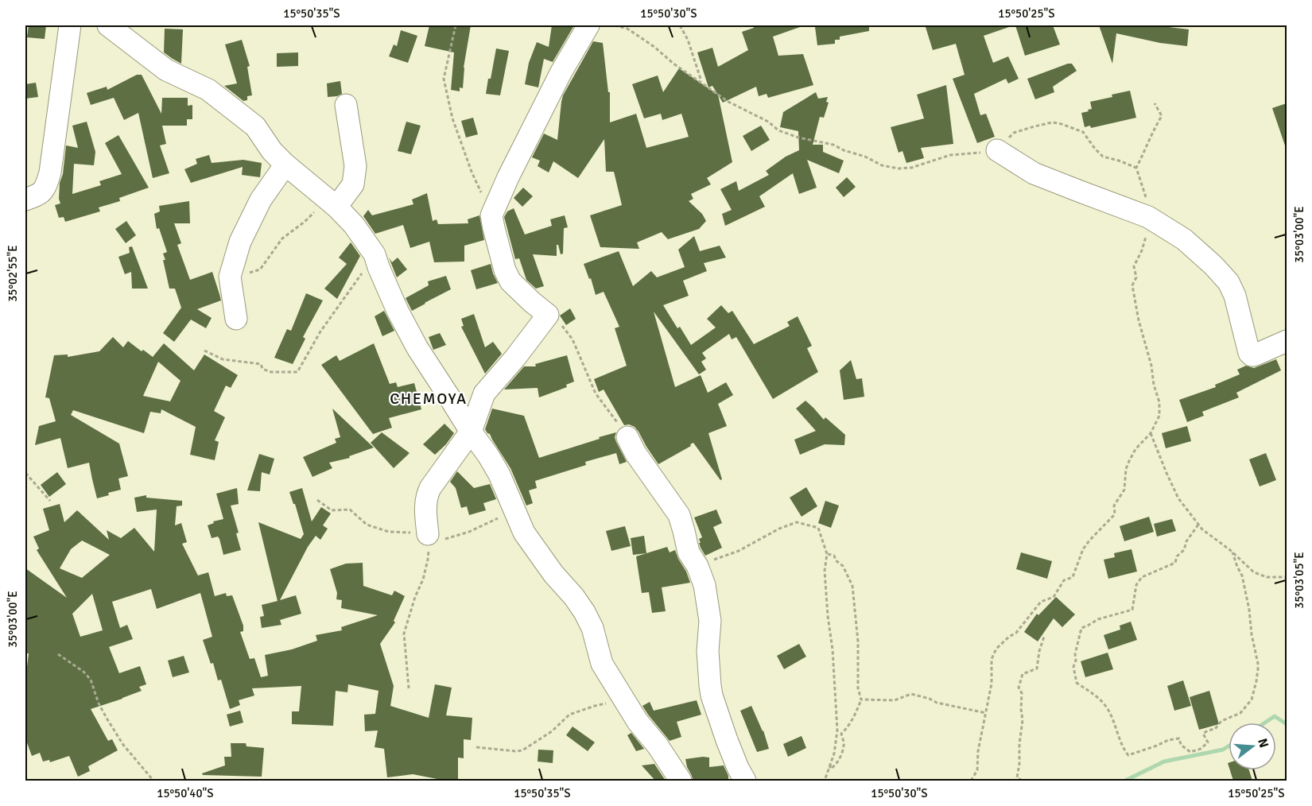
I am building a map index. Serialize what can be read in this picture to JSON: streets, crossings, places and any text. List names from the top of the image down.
{
  "districts": ["CHEMOYA"],
  "north": "right",
  "coordinates": [
    "15°50'35\"S",
    "15°50'30\"S",
    "15°50'25\"S",
    "35°03'00\"E",
    "35°02'55\"E",
    "35°03'05\"E",
    "15°50'40\"S"
  ]
}
